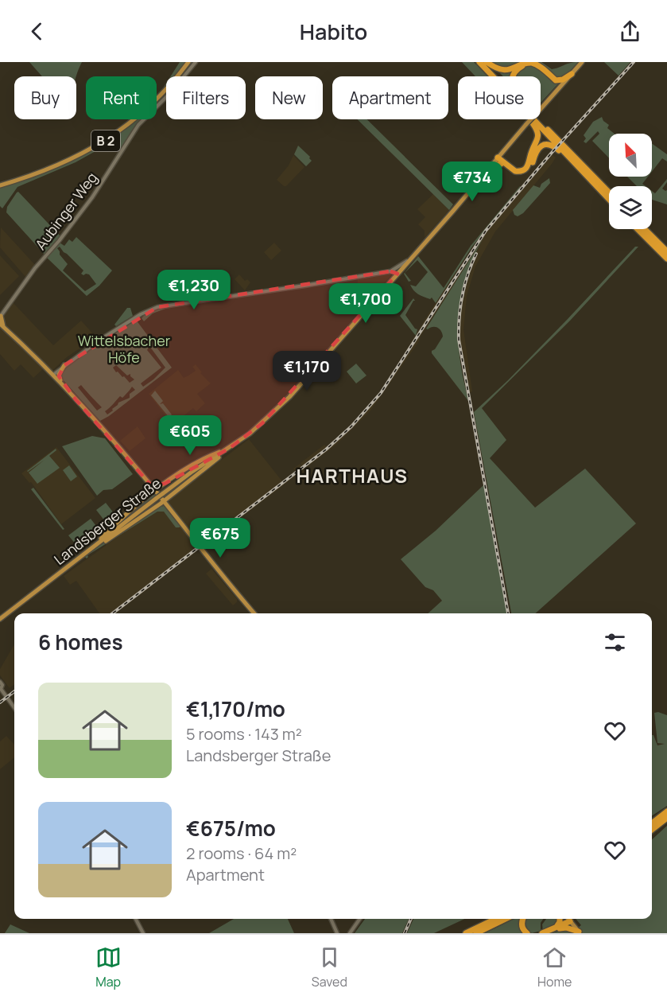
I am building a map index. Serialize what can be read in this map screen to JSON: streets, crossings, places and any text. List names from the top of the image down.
{
  "streets": {
    "main road": ["B 2", "Landsberger Straße"],
    "street": ["Aubinger Weg"]
  },
  "districts": ["HARTHAUS"],
  "parks": ["Wittelsbacher Höfe"],
  "north": "top left",
  "page": {
    "header": "Habito",
    "chip": [
      "Buy",
      "Rent",
      "Filters",
      "New",
      "Apartment",
      "House"
    ],
    "price": [
      "€734",
      "€1,230",
      "€1,700",
      "€1,170",
      "€605",
      "€675"
    ],
    "heading": "6 homes",
    "list": [
      {
        "name": "€1,170/mo",
        "note": "5 rooms · 143 m² · Landsberger Straße"
      },
      {
        "name": "€675/mo",
        "note": "2 rooms · 64 m² · Apartment"
      }
    ],
    "tabs": ["Map", "Saved", "Home"]
  }
}
